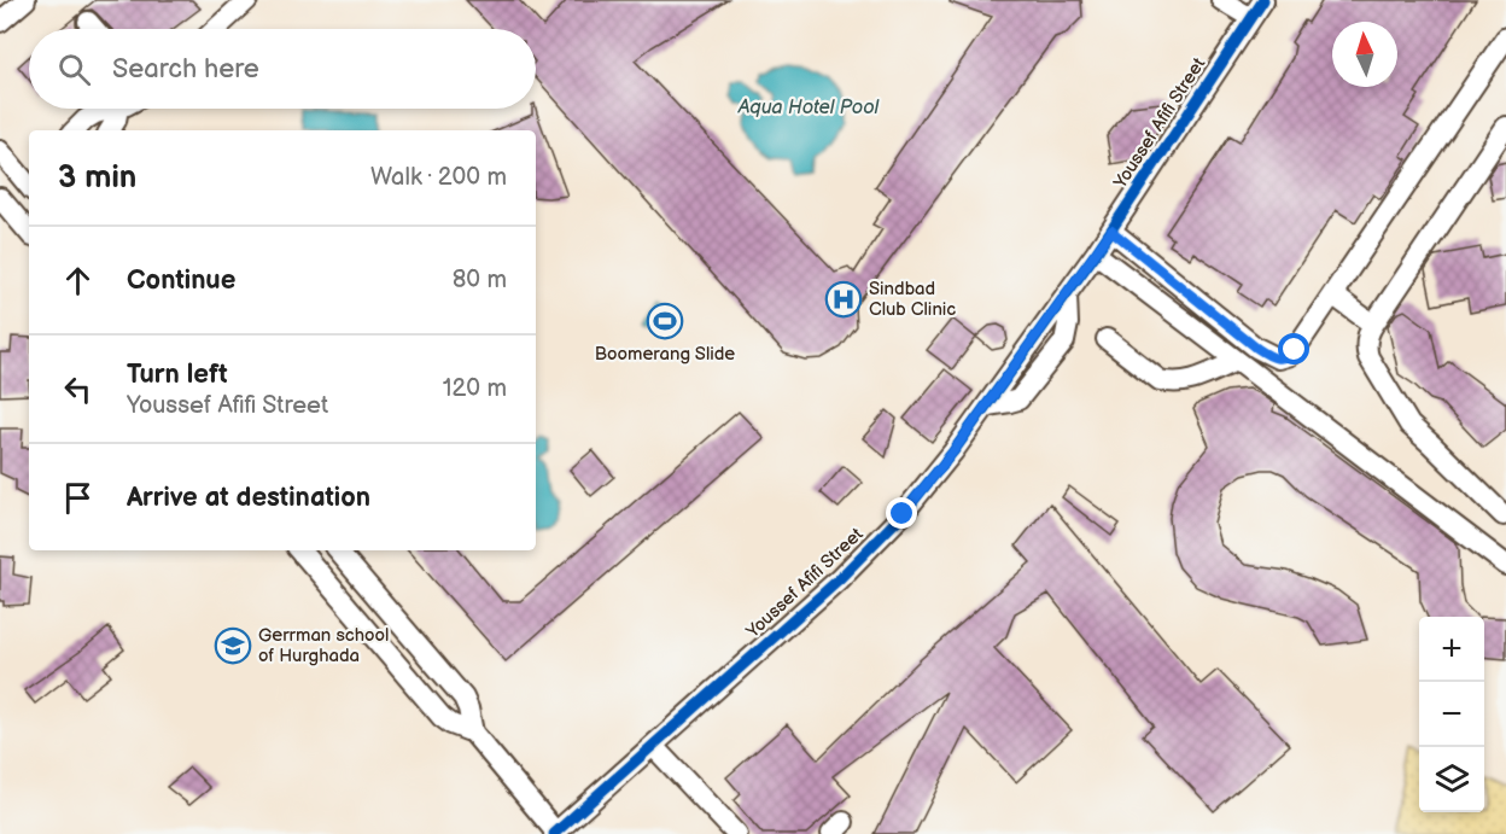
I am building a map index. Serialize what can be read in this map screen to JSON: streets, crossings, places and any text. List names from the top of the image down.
{
  "streets": {
    "street": ["Youssef Afifi Street"]
  },
  "water": ["Aqua Hotel Pool"],
  "places": {
    "hospital": ["Sindbad Club Clinic"],
    "sports": ["Boomerang Slide"],
    "school or university": ["Gerrman school of Hurghada"]
  },
  "north": "top",
  "page": {
    "search": "Search here",
    "heading": ["3 min", "Walk · 200 m"],
    "list": [
      ["Continue", "80 m"],
      ["Turn left", "Youssef Afifi Street", "120 m"],
      "Arrive at destination"
    ],
    "map_buttons": ["+", "−"]
  }
}
